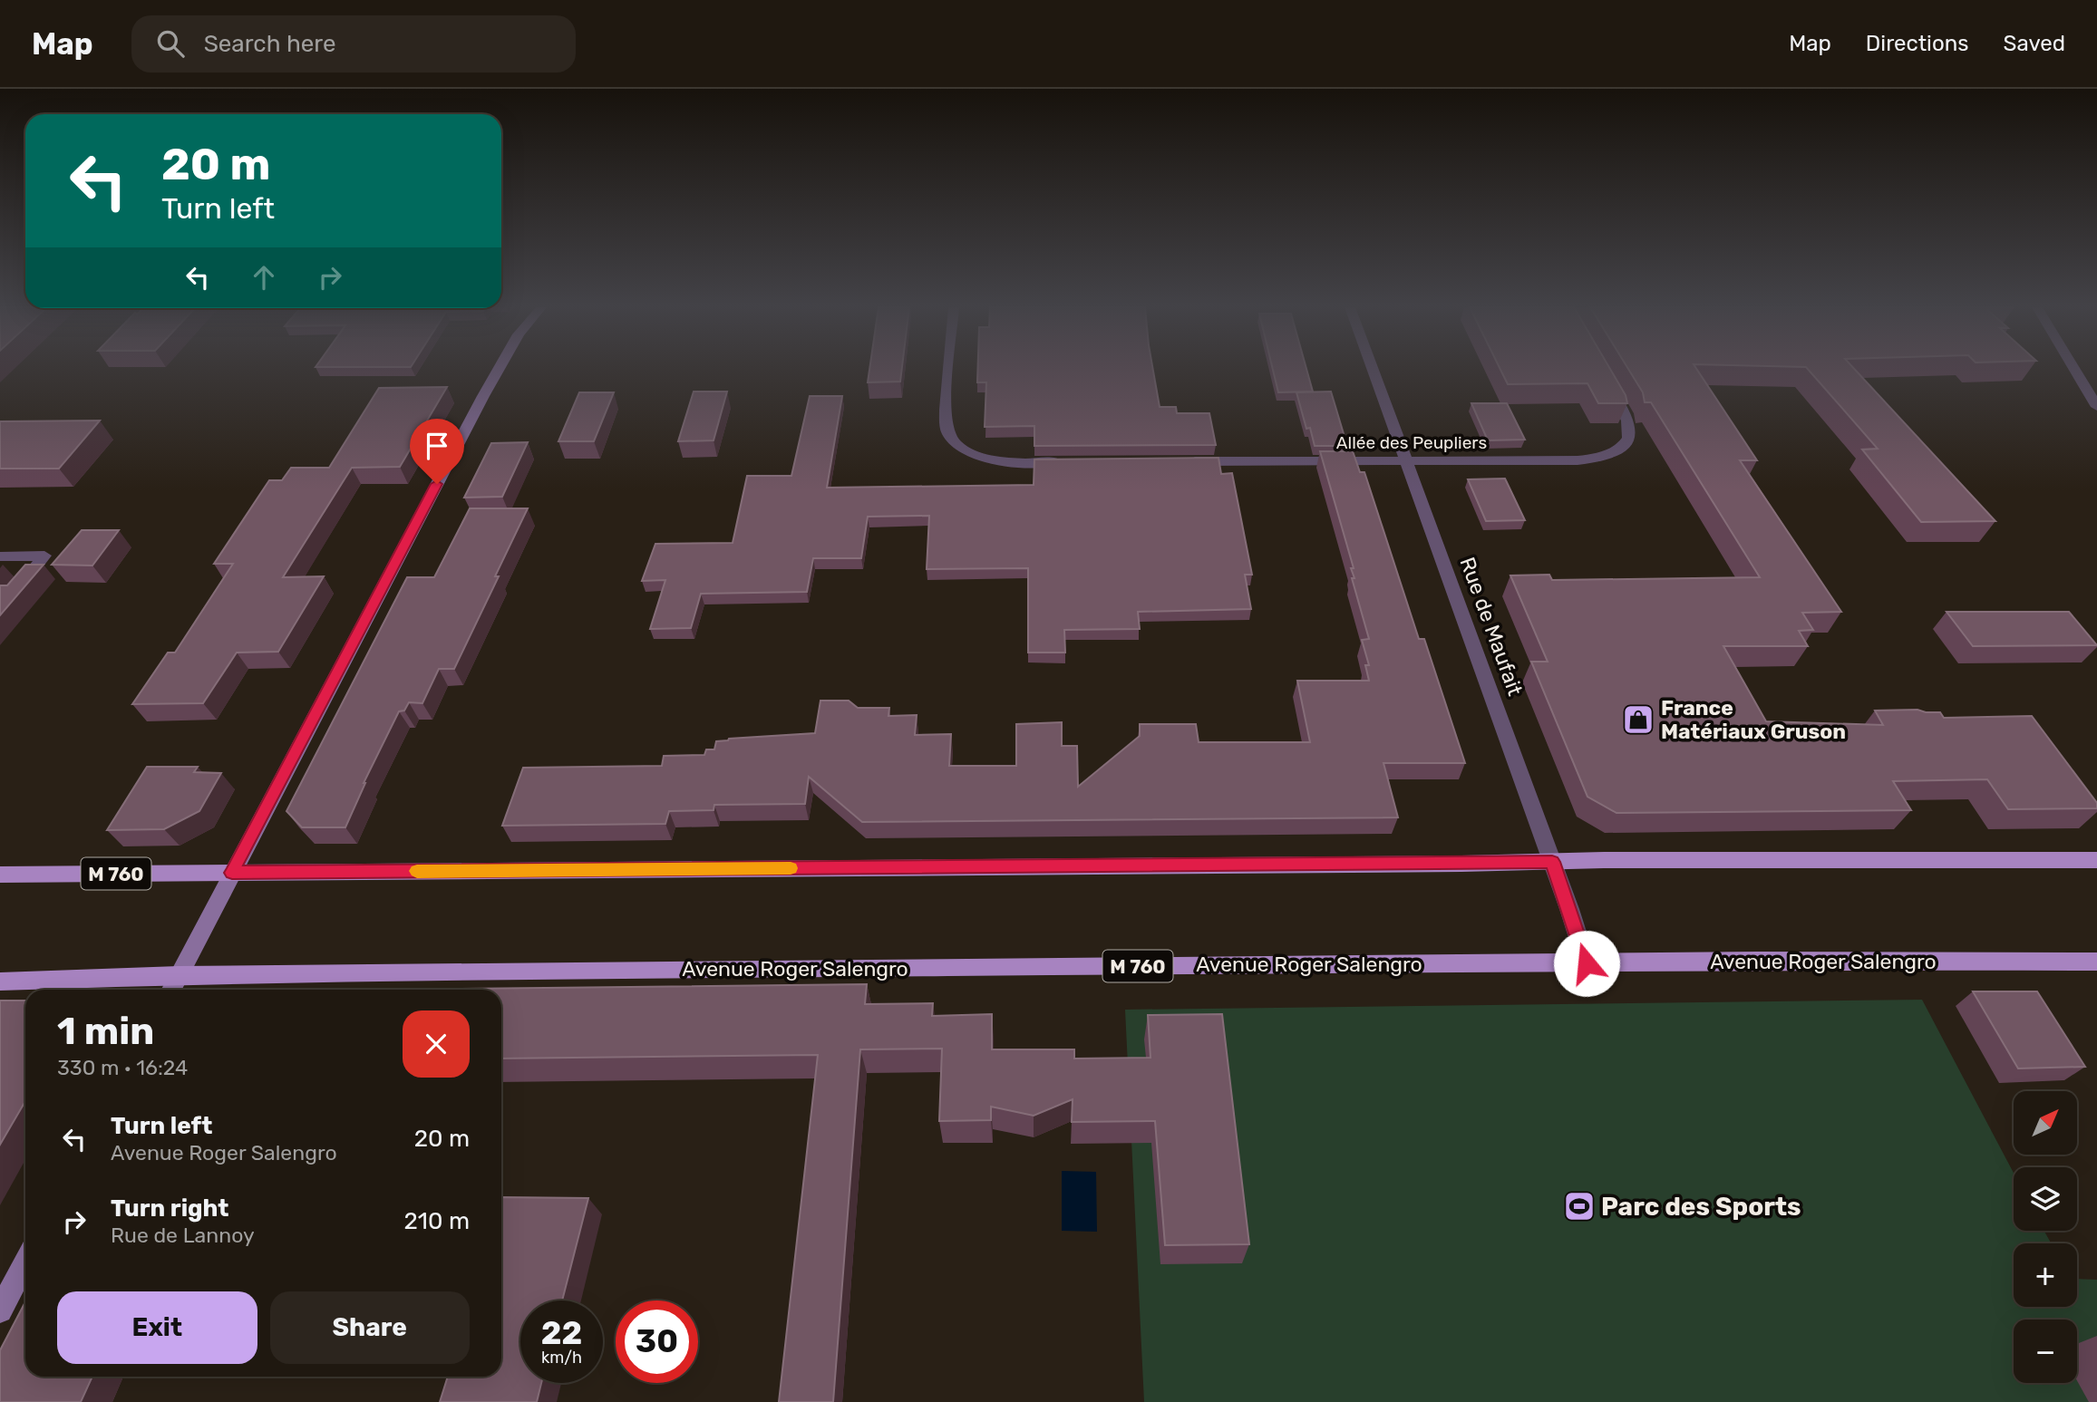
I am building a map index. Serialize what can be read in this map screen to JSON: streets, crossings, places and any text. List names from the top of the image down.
{
  "streets": {
    "main road": ["M 760", "Avenue Roger Salengro"],
    "street": ["Allée des Peupliers", "Rue de Maufait"]
  },
  "crossings": [
    ["Allée des Peupliers", "Rue de Maufait"],
    ["Rue de Maufait", "M 760"],
    ["Rue de Maufait", "Avenue Roger Salengro"],
    ["M 760", "Avenue Roger Salengro"]
  ],
  "places": {
    "shop": ["France Matériaux Gruson"],
    "sports": ["Parc des Sports"]
  },
  "north": "top right",
  "page": {
    "header": "Map",
    "search": "Search here",
    "nav": ["Map", "Directions", "Saved"],
    "turn": ["20 m", "Turn left"],
    "heading": ["1 min", "330 m · 16:24"],
    "map_buttons": ["+", "−"],
    "list": [
      {
        "name": "Turn left",
        "note": "Avenue Roger Salengro",
        "value": "20 m"
      },
      {
        "name": "Turn right",
        "note": "Rue de Lannoy",
        "value": "210 m"
      }
    ],
    "buttons": ["Exit", "Share"],
    "speed": "22 km/h",
    "limit": "30"
  }
}
